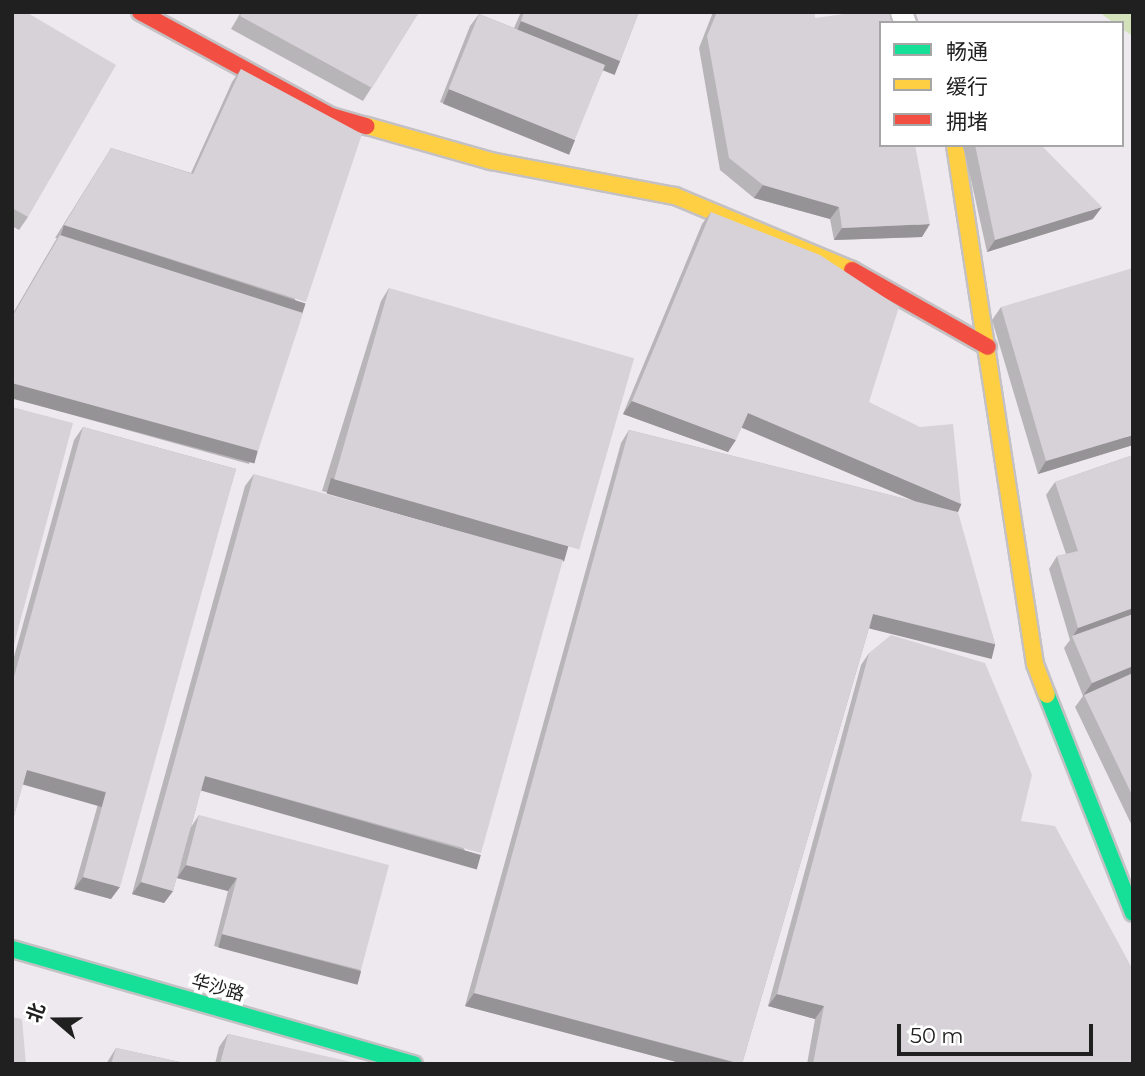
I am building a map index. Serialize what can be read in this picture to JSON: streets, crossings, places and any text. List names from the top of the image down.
{
  "streets": {
    "street": ["华沙路"]
  },
  "legend": ["畅通", "缓行", "拥堵"],
  "scale_bar": "50 m",
  "north": "left"
}
